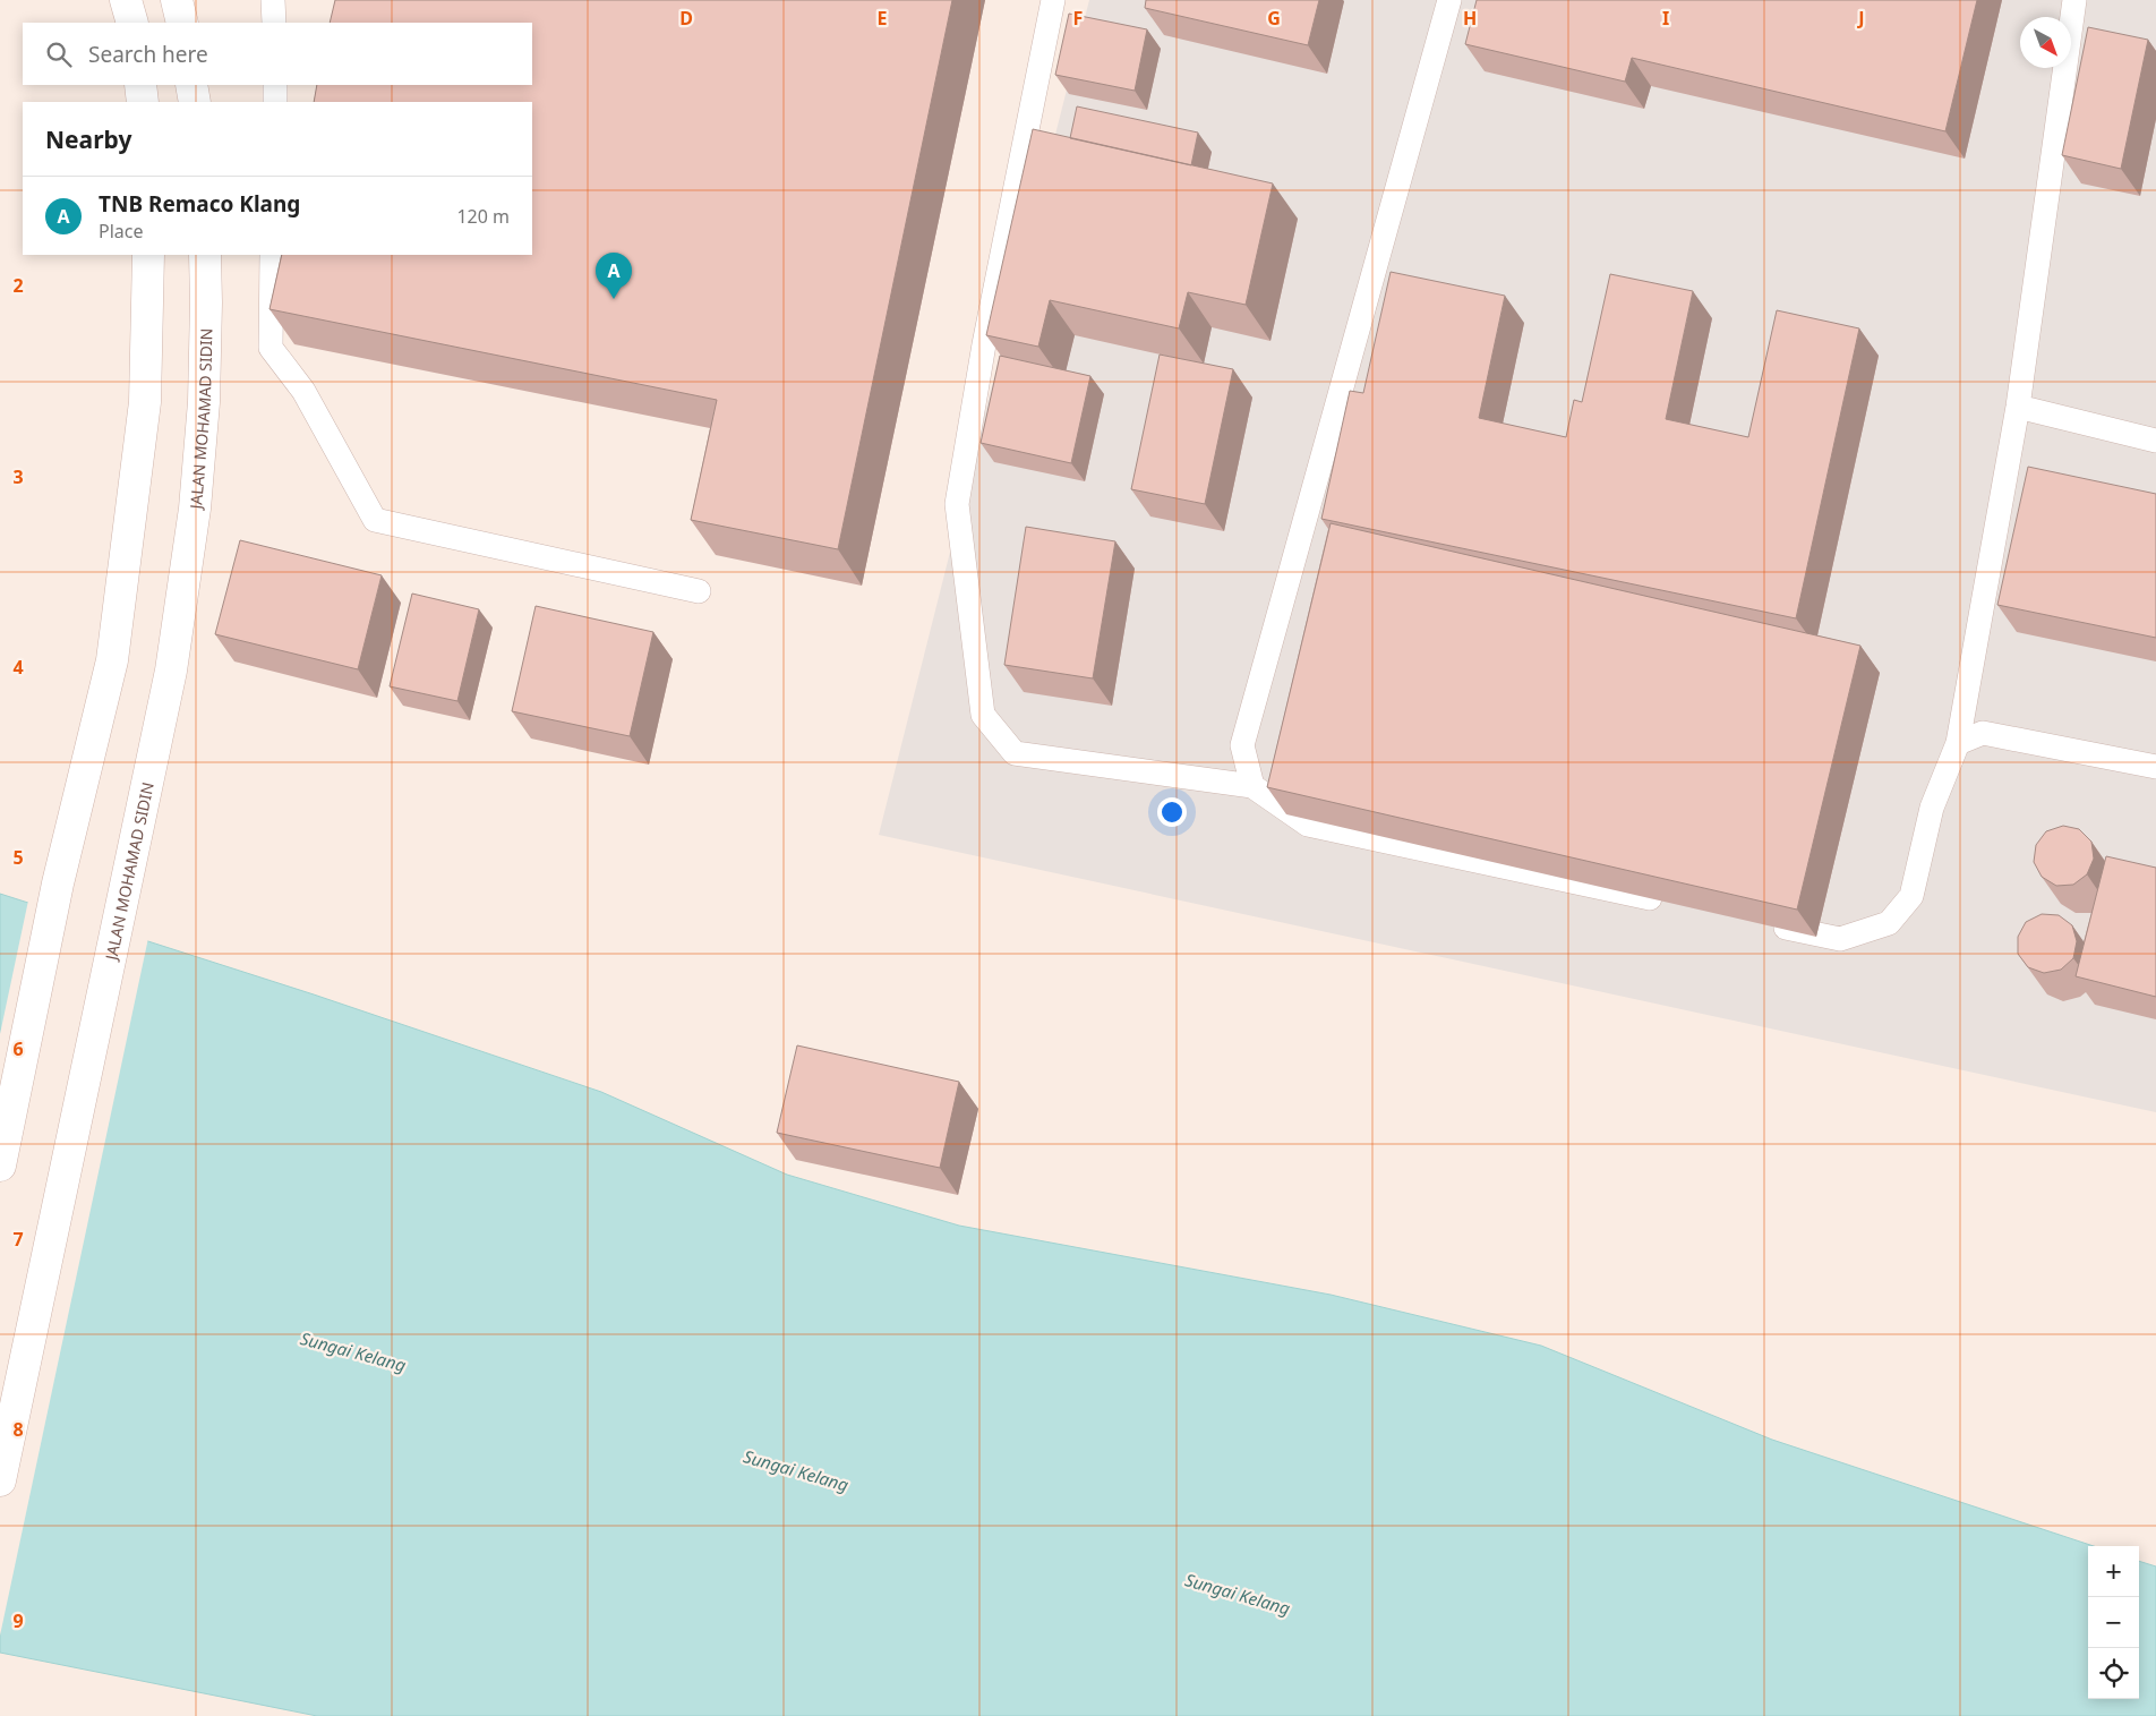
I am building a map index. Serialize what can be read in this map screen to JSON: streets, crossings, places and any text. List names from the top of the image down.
{
  "streets": {
    "main road": ["JALAN MOHAMAD SIDIN"]
  },
  "water": ["Sungai Kelang"],
  "north": "bottom right",
  "page": {
    "search": "Search here",
    "heading": "Nearby",
    "list": [
      {
        "mark": "A",
        "name": "TNB Remaco Klang",
        "note": "Place",
        "value": "120 m"
      }
    ],
    "pins": "A",
    "map_buttons": ["+", "−"]
  },
  "grid": {
    "columns": [
      "D",
      "E",
      "F",
      "G",
      "H",
      "I",
      "J"
    ],
    "rows": [
      "2",
      "3",
      "4",
      "5",
      "6",
      "7",
      "8",
      "9"
    ]
  }
}
